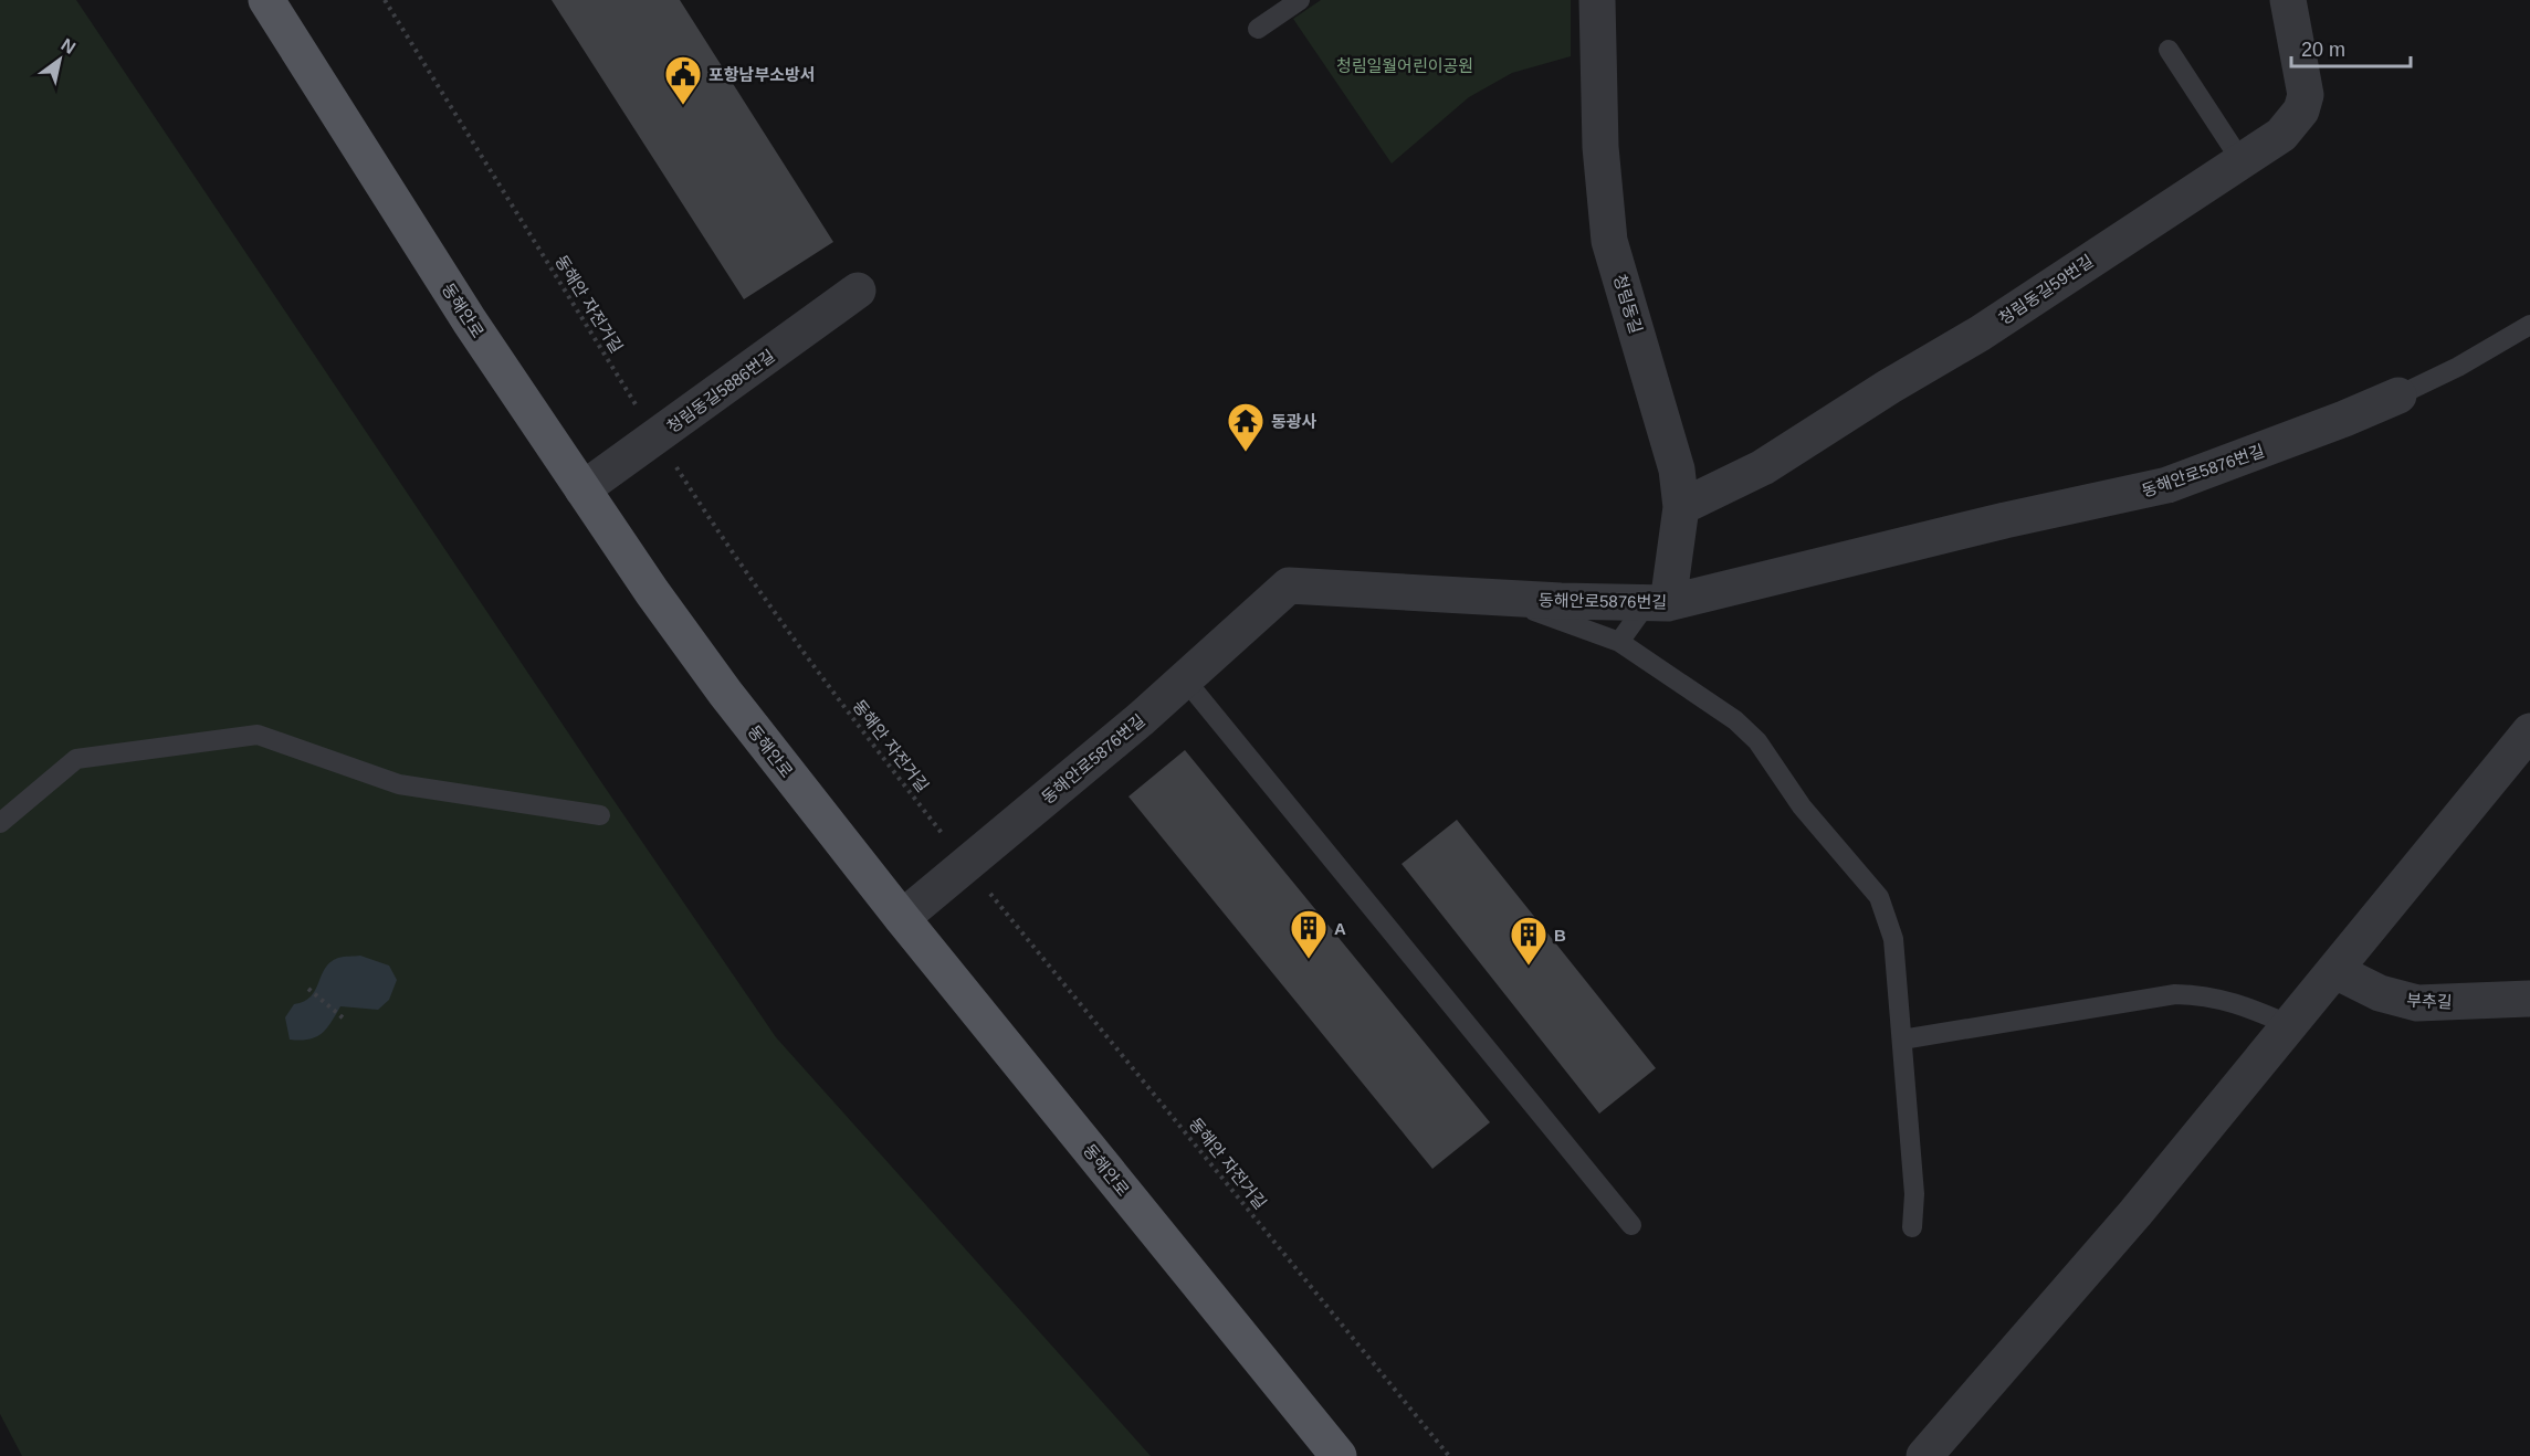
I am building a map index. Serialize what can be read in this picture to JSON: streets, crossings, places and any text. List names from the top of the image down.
{
  "streets": {
    "main road": ["동해안로"],
    "street": [
      "청림동길59번길",
      "청림동길",
      "청림동길5886번길",
      "동해안로5876번길",
      "부추길"
    ],
    "path": ["동해안 자전거길"]
  },
  "crossings": [
    ["청림동길59번길", "청림동길"],
    ["동해안 자전거길", "청림동길5886번길"],
    ["동해안 자전거길", "동해안로5876번길"],
    ["청림동길", "동해안로5876번길"],
    ["동해안로", "청림동길5886번길"],
    ["동해안로", "동해안로5876번길"]
  ],
  "parks": ["청림일월어린이공원"],
  "places": {
    "public building": ["포항남부소방서"],
    "temple": ["동광사"],
    "building": ["A", "B"]
  },
  "scale_bar": "20 m",
  "north": "top right"
}
